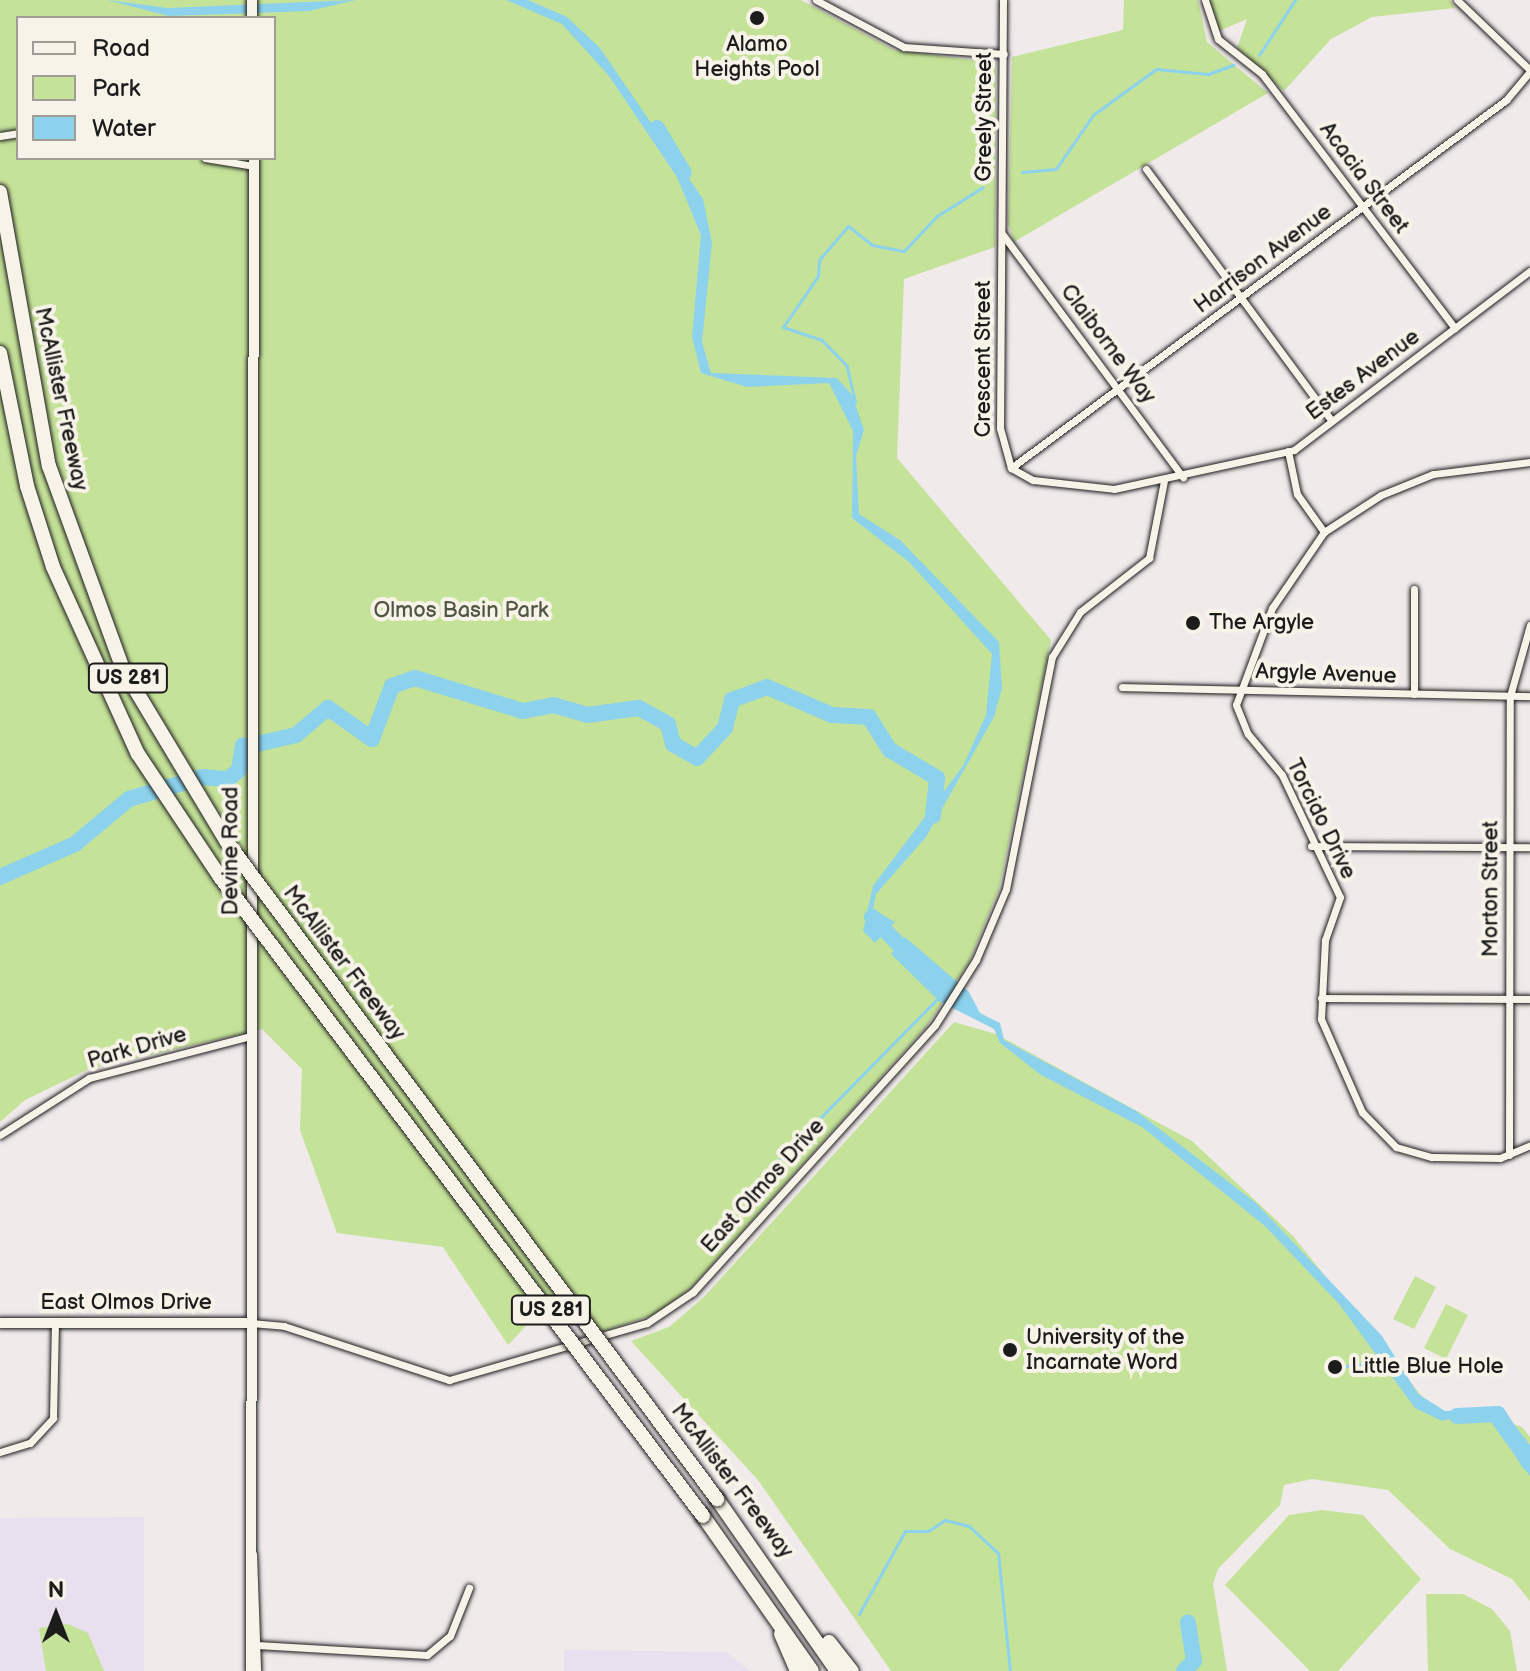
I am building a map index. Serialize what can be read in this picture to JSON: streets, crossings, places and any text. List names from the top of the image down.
{
  "streets": {
    "highway": ["McAllister Freeway", "US 281"],
    "street": [
      "Greely Street",
      "Acacia Street",
      "Harrison Avenue",
      "Claiborne Way",
      "Crescent Street",
      "Estes Avenue",
      "Argyle Avenue",
      "Torcido Drive",
      "Devine Road",
      "Morton Street",
      "Park Drive",
      "East Olmos Drive"
    ]
  },
  "crossings": [
    ["Greely Street", "Claiborne Way"],
    ["Greely Street", "Crescent Street"],
    ["Acacia Street", "Harrison Avenue"],
    ["Acacia Street", "Estes Avenue"],
    ["Harrison Avenue", "Claiborne Way"],
    ["Harrison Avenue", "Crescent Street"],
    ["Claiborne Way", "Crescent Street"],
    ["Crescent Street", "East Olmos Drive"],
    ["Argyle Avenue", "Torcido Drive"],
    ["Argyle Avenue", "Morton Street"],
    ["Torcido Drive", "Morton Street"],
    ["Devine Road", "Park Drive"],
    ["Devine Road", "East Olmos Drive"]
  ],
  "parks": ["Olmos Basin Park"],
  "places": [
    "Alamo Heights Pool",
    "The Argyle",
    "University of the Incarnate Word",
    "Little Blue Hole"
  ],
  "legend": ["Road", "Park", "Water"],
  "north": "top"
}
